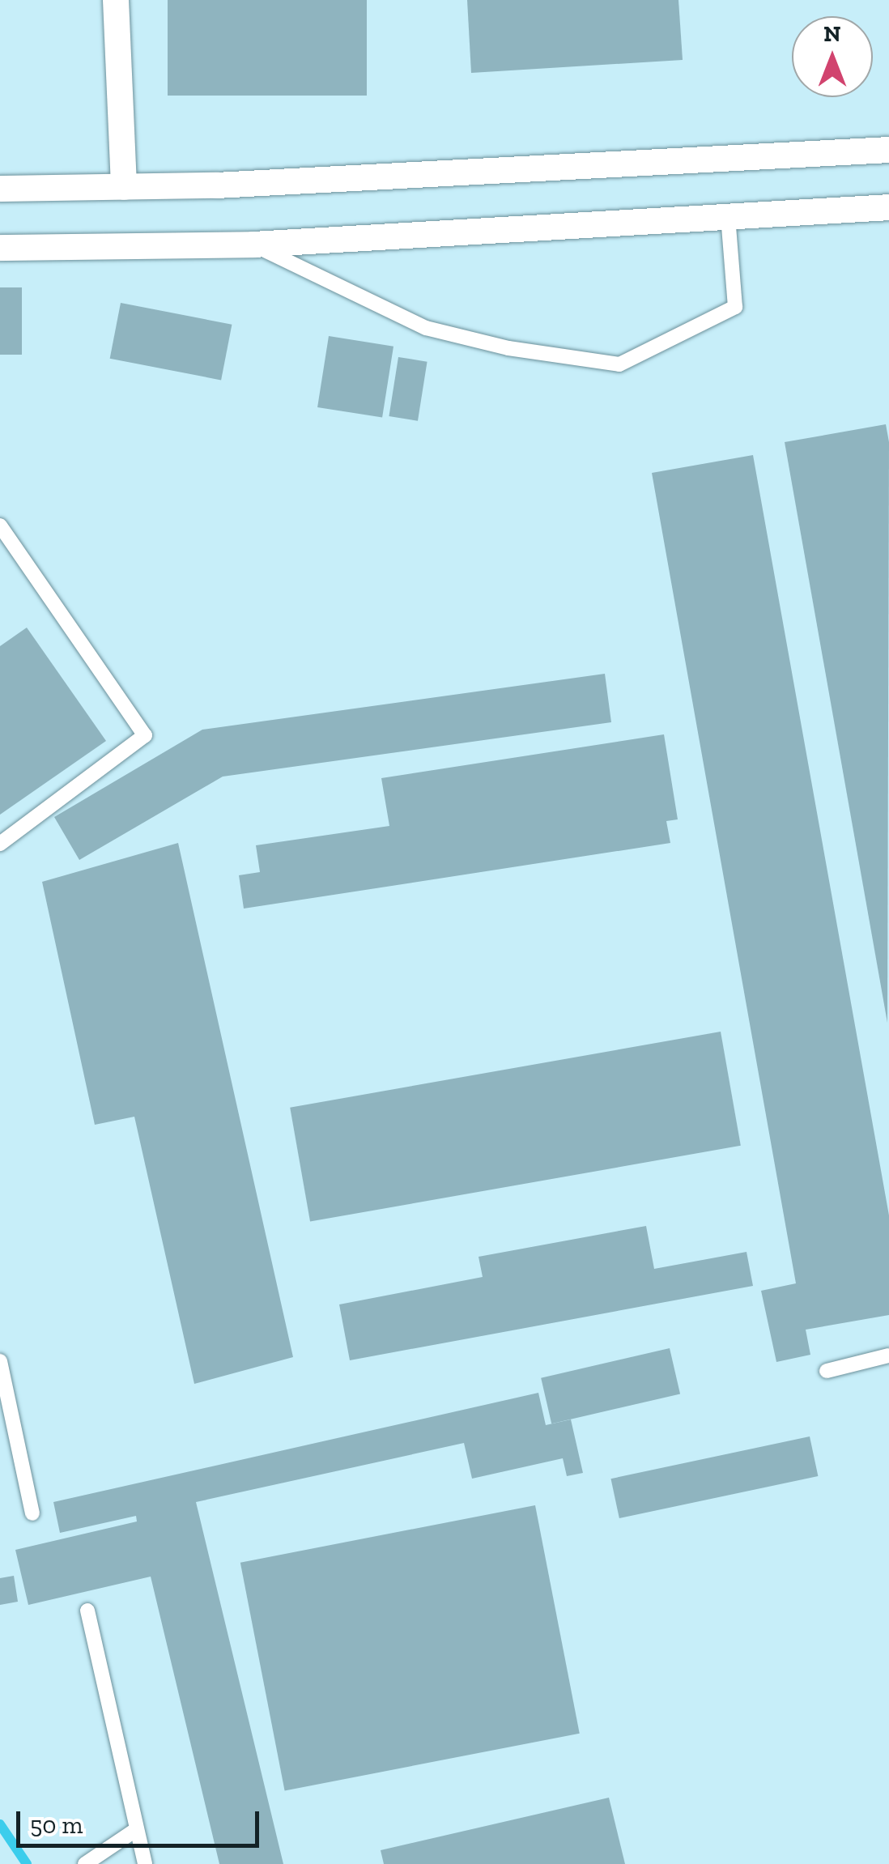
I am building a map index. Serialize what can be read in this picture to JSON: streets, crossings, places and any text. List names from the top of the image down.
{
  "scale_bar": "50 m",
  "north": "top"
}
